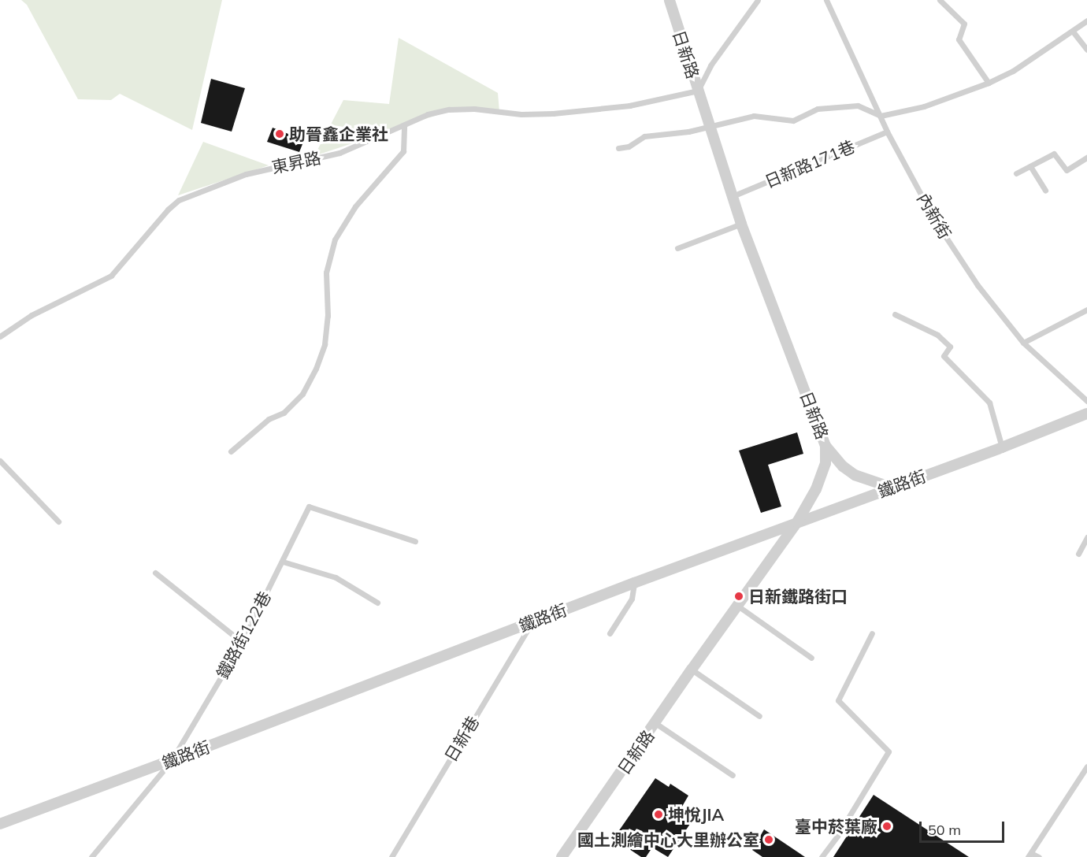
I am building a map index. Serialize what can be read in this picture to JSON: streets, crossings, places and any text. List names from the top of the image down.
{
  "streets": {
    "street": ["日新路", "鐵路街"],
    "lane": [
      "東昇路",
      "日新路171巷",
      "內新街",
      "鐵路街122巷",
      "日新巷"
    ]
  },
  "crossings": [
    ["日新路", "東昇路"],
    ["日新路", "日新路171巷"],
    ["日新路", "鐵路街"],
    ["日新路171巷", "內新街"],
    ["鐵路街", "鐵路街122巷"],
    ["鐵路街", "日新巷"]
  ],
  "places": [
    "助晉鑫企業社",
    "日新鐵路街口",
    "坤悅JIA",
    "臺中菸葉廠",
    "國土測繪中心大里辦公室"
  ],
  "scale_bar": "50 m"
}
